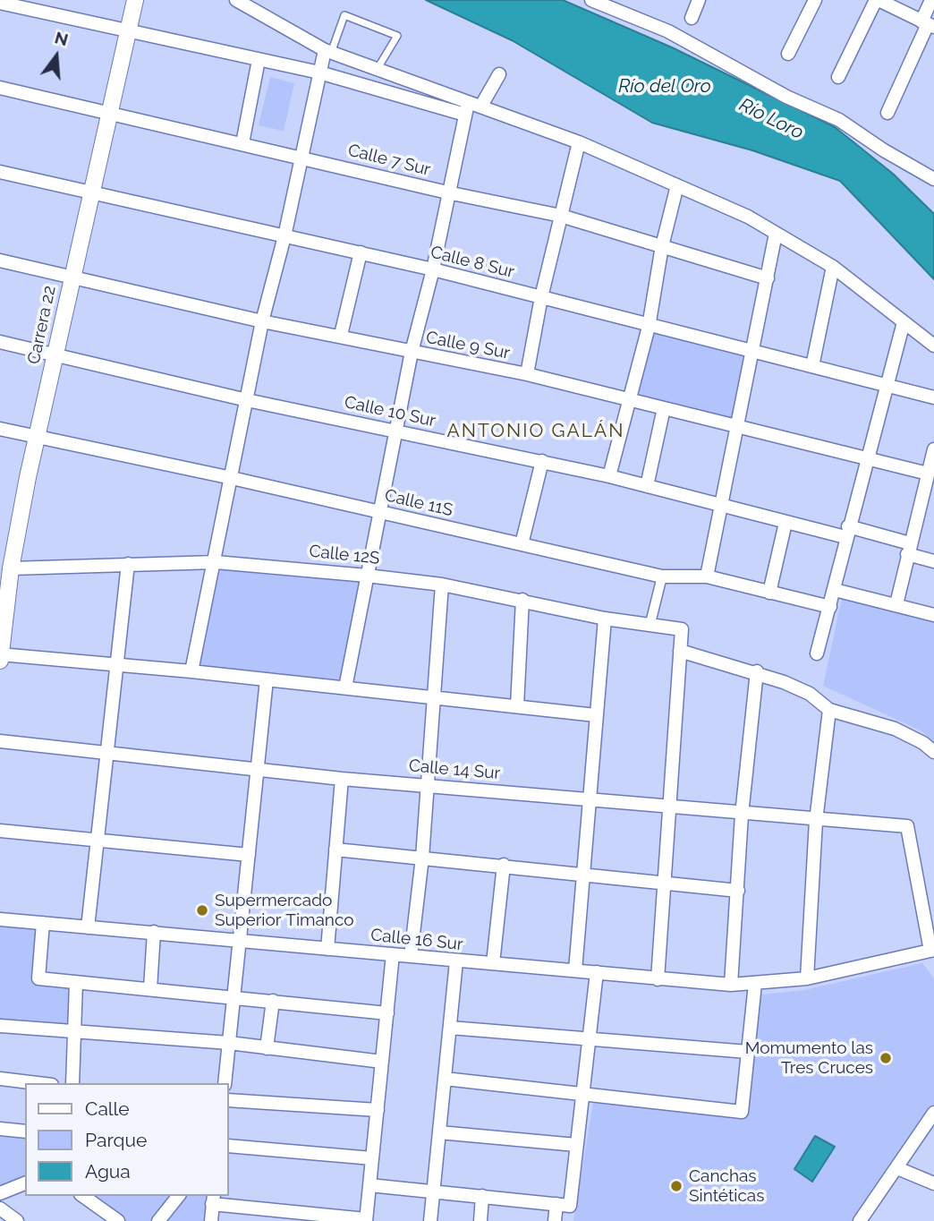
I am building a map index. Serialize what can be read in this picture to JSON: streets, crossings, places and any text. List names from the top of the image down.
{
  "streets": {
    "street": [
      "Calle 7 Sur",
      "Calle 8 Sur",
      "Carrera 22",
      "Calle 9 Sur",
      "Calle 10 Sur",
      "Calle 11S",
      "Calle 12S",
      "Calle 14 Sur",
      "Calle 16 Sur"
    ]
  },
  "crossings": [
    ["Calle 7 Sur", "Carrera 22"],
    ["Calle 8 Sur", "Carrera 22"],
    ["Carrera 22", "Calle 9 Sur"],
    ["Carrera 22", "Calle 10 Sur"],
    ["Carrera 22", "Calle 11S"],
    ["Carrera 22", "Calle 12S"],
    ["Calle 14 Sur", "Calle 16 Sur"]
  ],
  "districts": ["ANTONIO GALÁN"],
  "water": ["Río del Oro", "Río Loro"],
  "places": ["Supermercado Superior Timanco", "Momumento las Tres Cruces", "Canchas Sintéticas"],
  "legend": ["Calle", "Parque", "Agua"],
  "north": "top"
}
